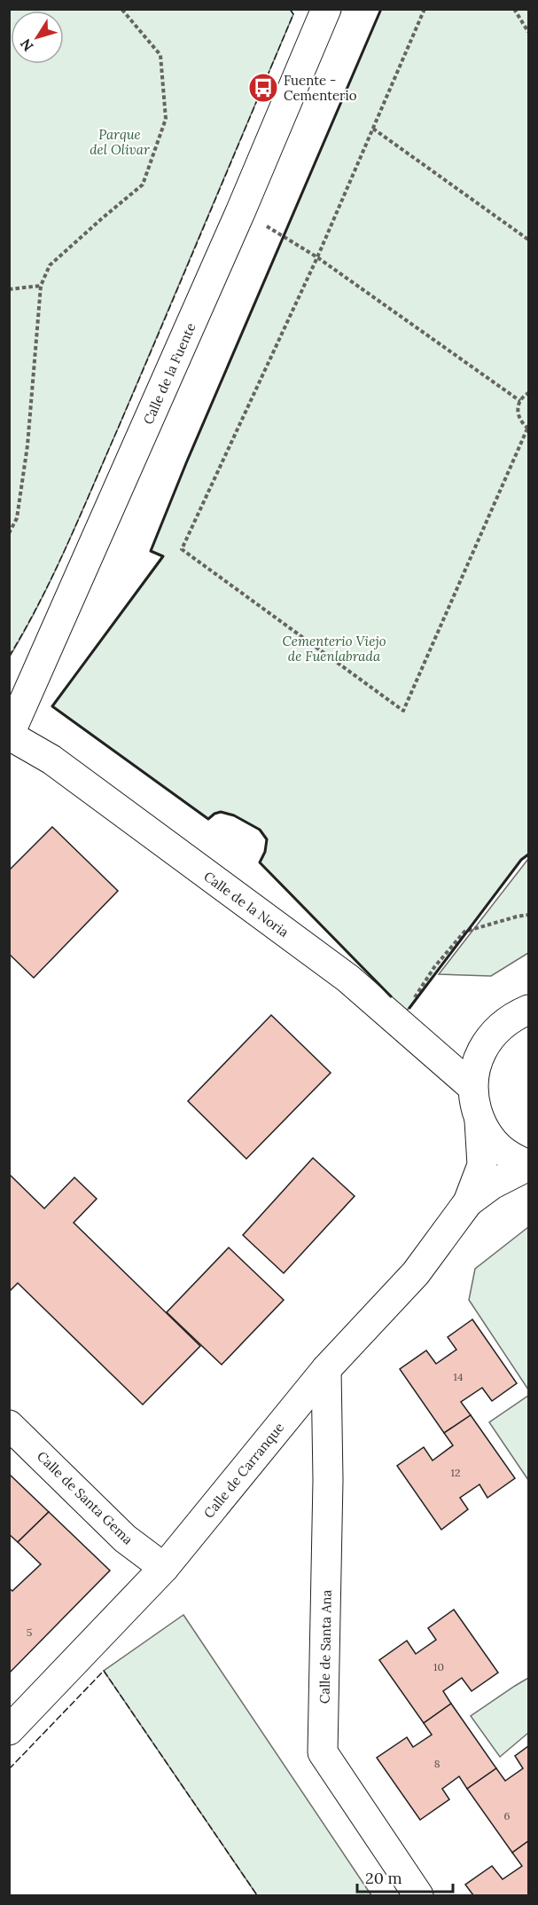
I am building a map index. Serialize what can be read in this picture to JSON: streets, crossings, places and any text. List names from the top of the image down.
{
  "streets": {
    "street": [
      "Calle de la Fuente",
      "Calle de la Noria",
      "Calle de Carranque",
      "Calle de Santa Gema",
      "Calle de Santa Ana"
    ]
  },
  "crossings": [
    ["Calle de la Fuente", "Calle de la Noria"],
    ["Calle de Carranque", "Calle de Santa Gema"],
    ["Calle de Carranque", "Calle de Santa Ana"]
  ],
  "parks": ["Parque del Olivar", "Cementerio Viejo de Fuenlabrada"],
  "places": {
    "bus stop": ["Fuente - Cementerio"]
  },
  "house_numbers": [
    "14",
    "12",
    "5",
    "10",
    "8",
    "6"
  ],
  "scale_bar": "20 m",
  "north": "bottom left"
}
